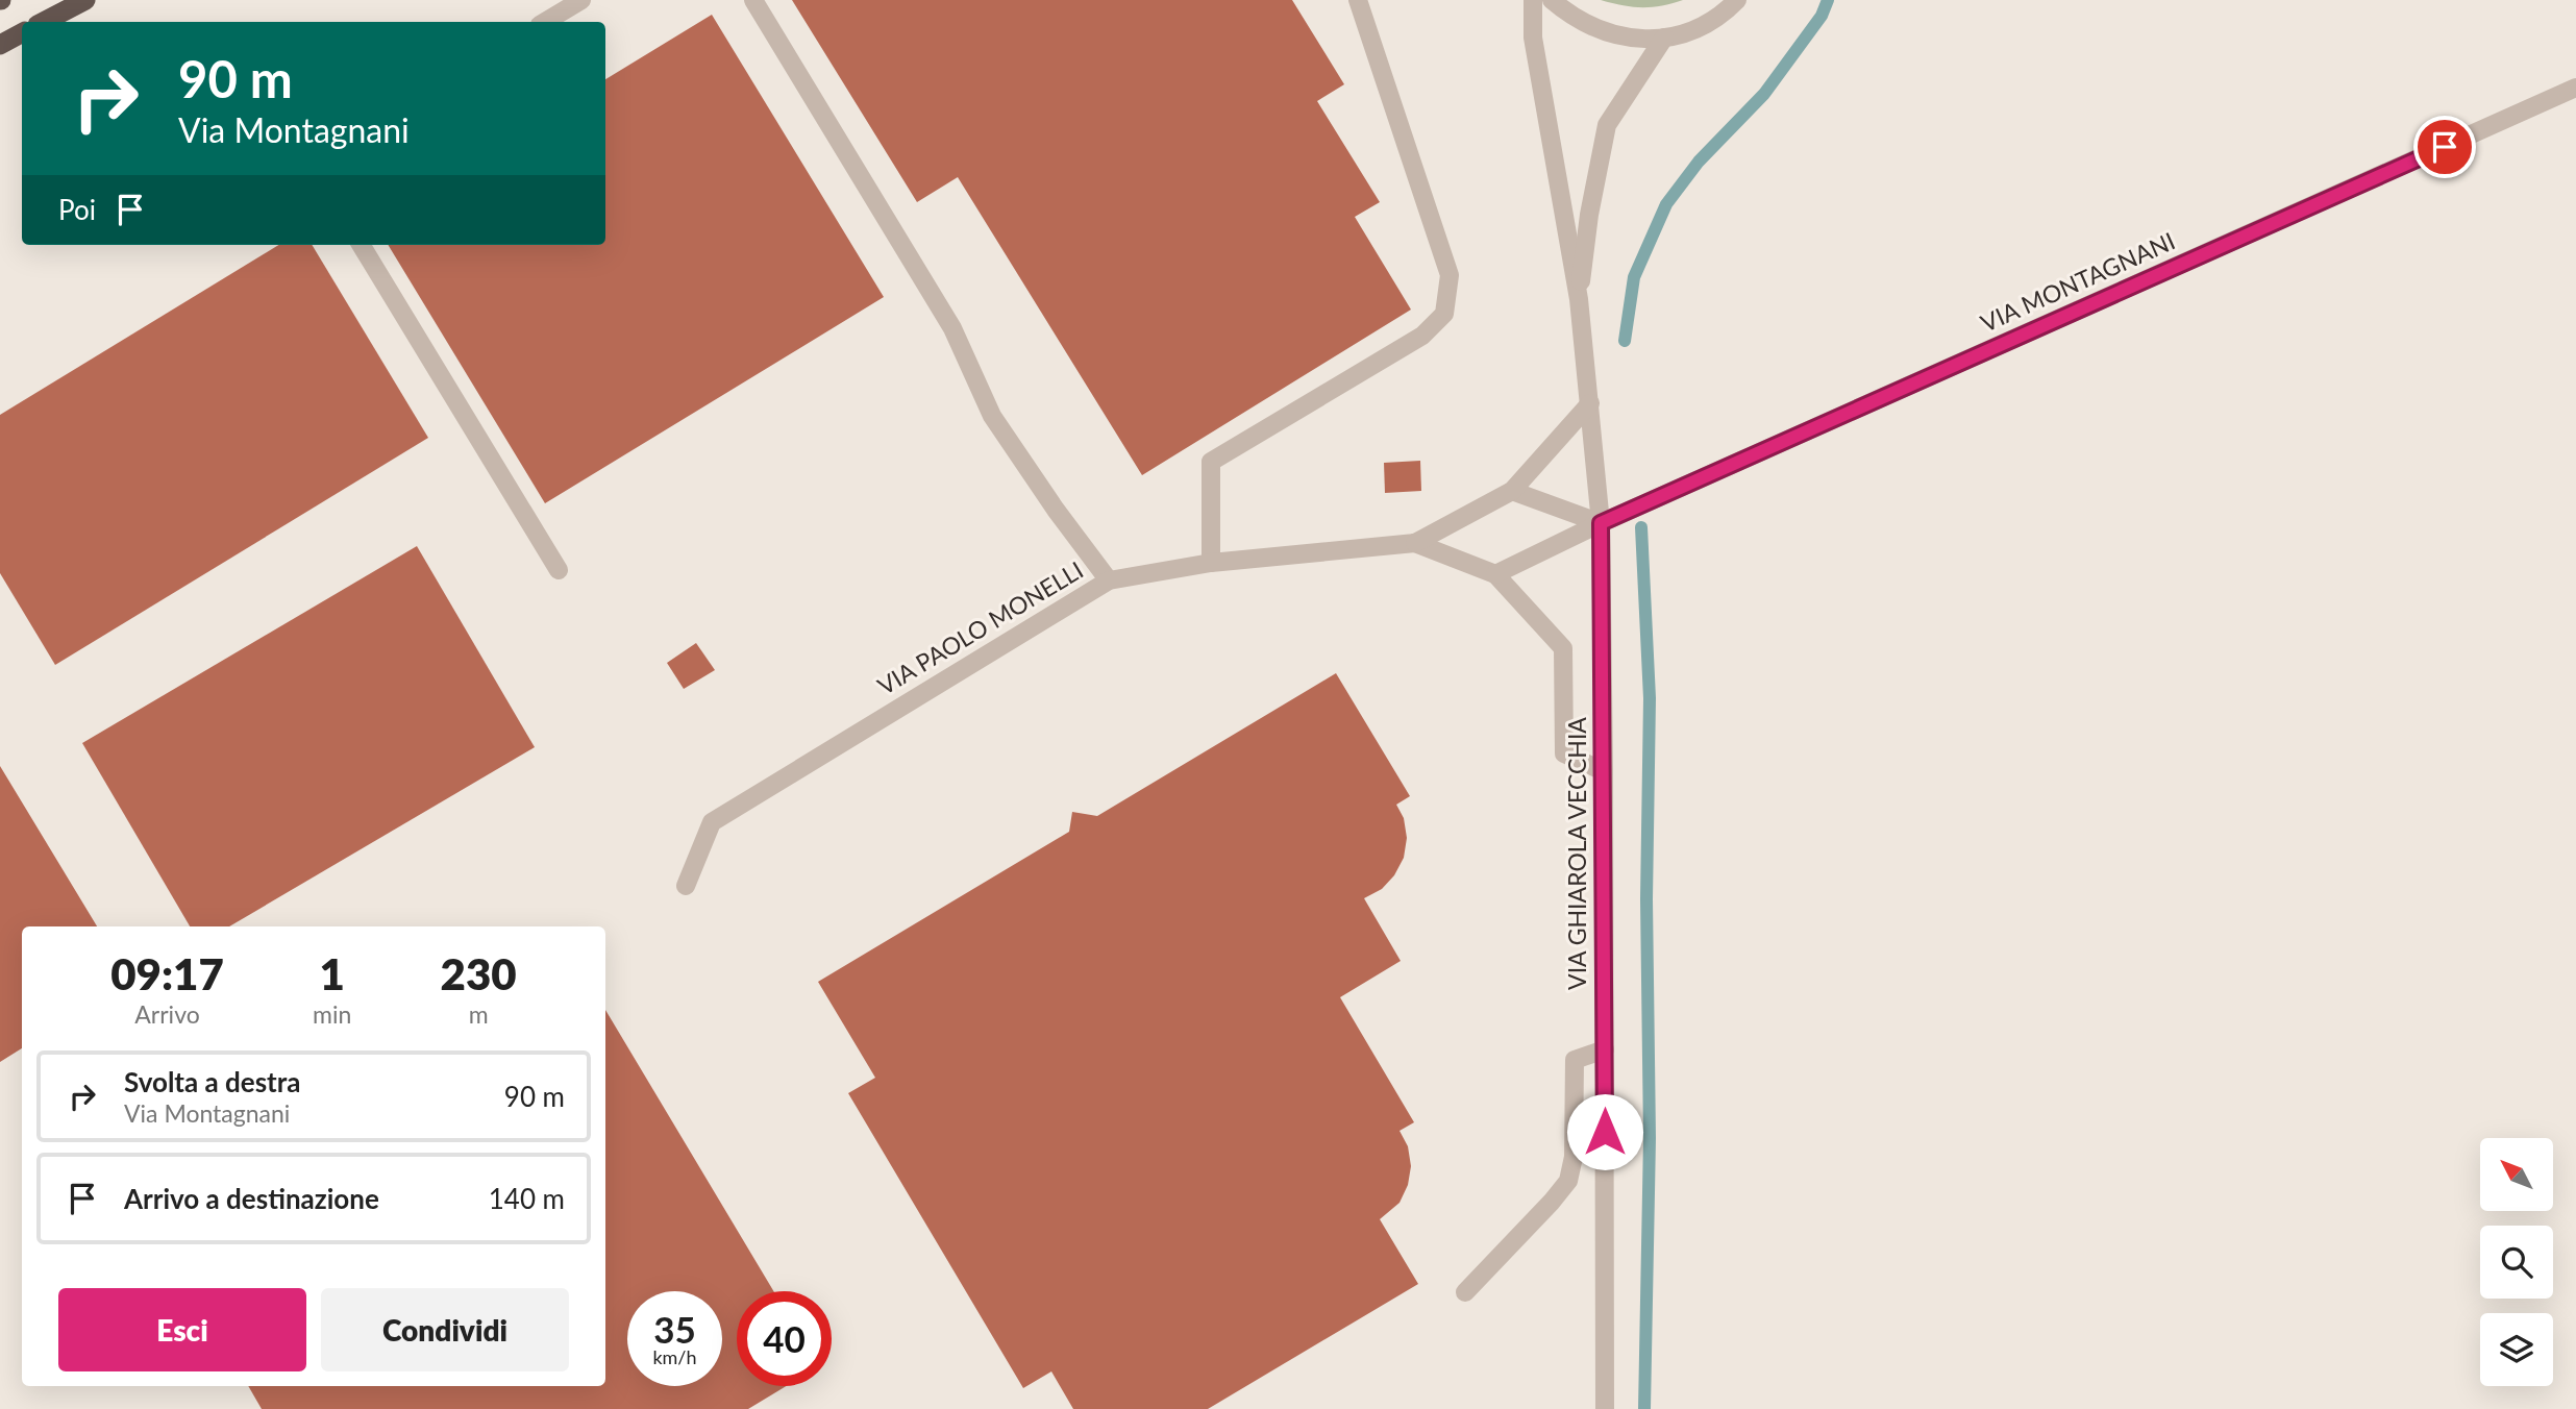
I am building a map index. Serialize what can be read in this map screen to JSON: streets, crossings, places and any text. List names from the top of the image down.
{
  "streets": {
    "street": ["VIA MONTAGNANI", "VIA PAOLO MONELLI", "VIA GHIAROLA VECCHIA"]
  },
  "crossings": [
    ["VIA MONTAGNANI", "VIA GHIAROLA VECCHIA"]
  ],
  "north": "top left",
  "page": {
    "turn": ["90 m", "Via Montagnani"],
    "then": "Poi",
    "eta": [
      "09:17",
      "Arrivo",
      "1",
      "min",
      "230",
      "m"
    ],
    "list": [
      {
        "name": "Svolta a destra",
        "note": "Via Montagnani",
        "value": "90 m"
      },
      {
        "name": "Arrivo a destinazione",
        "value": "140 m"
      }
    ],
    "buttons": ["Esci", "Condividi"],
    "speed": "35 km/h",
    "limit": "40"
  }
}
